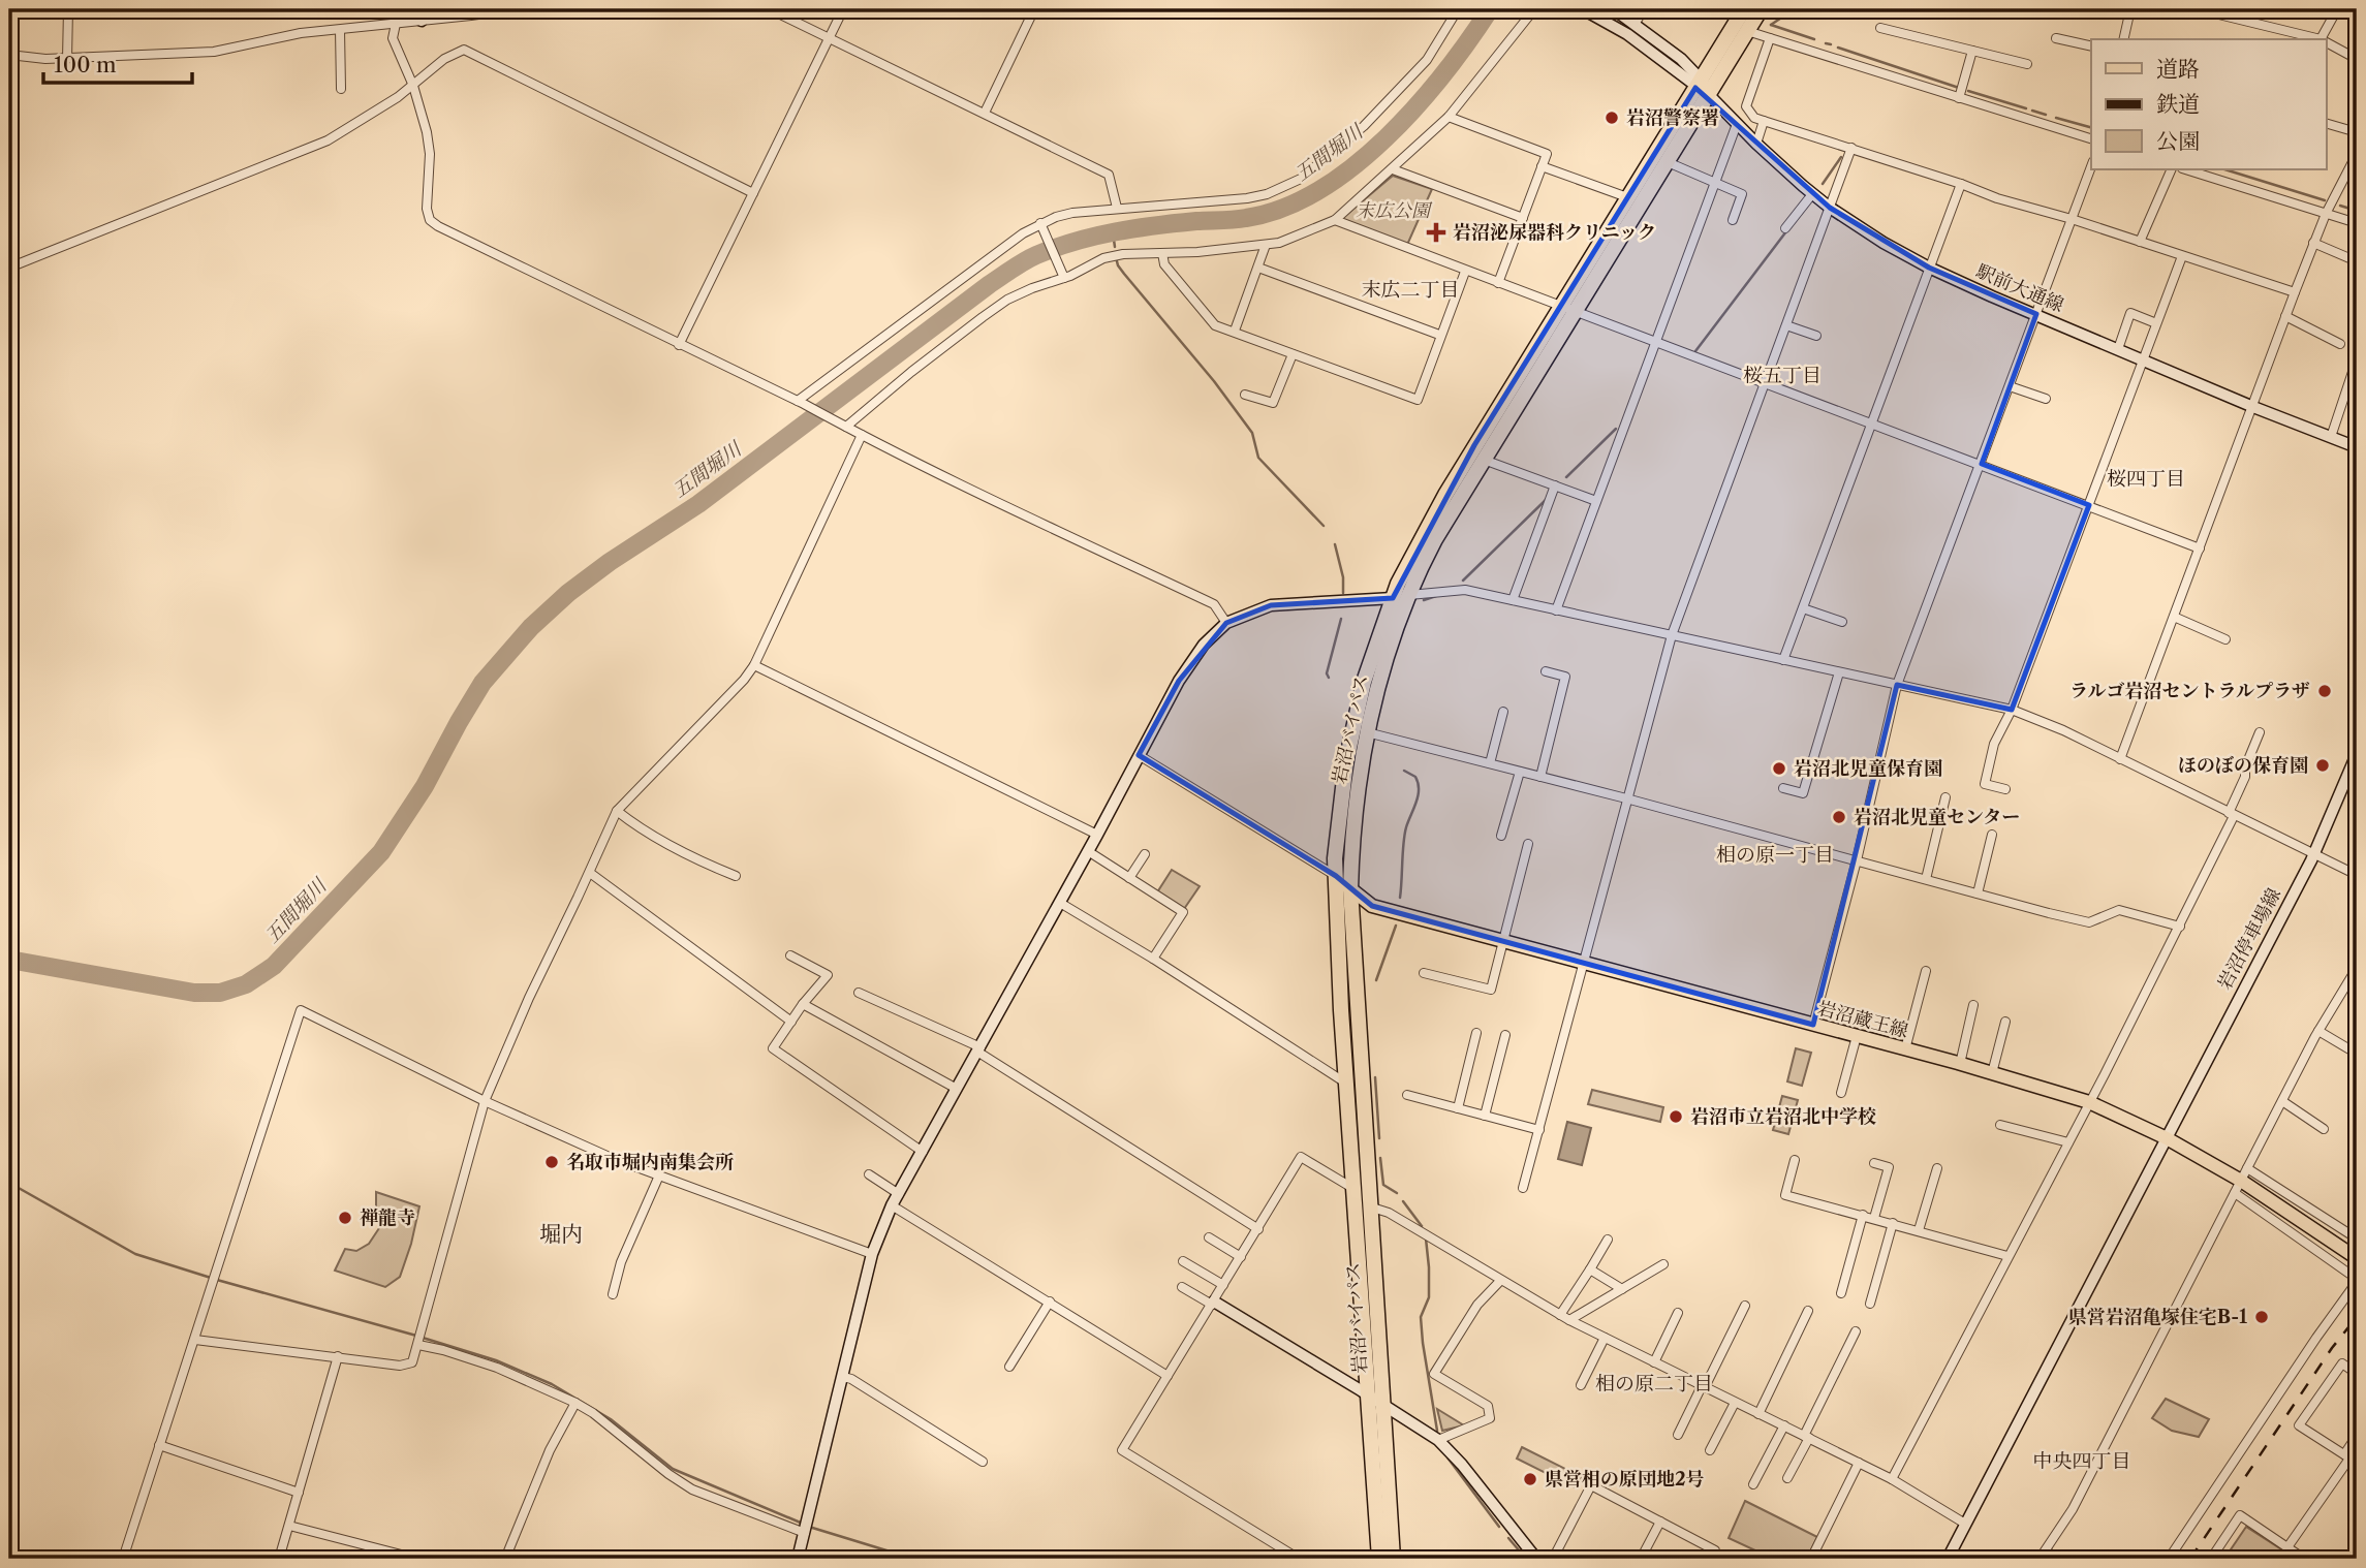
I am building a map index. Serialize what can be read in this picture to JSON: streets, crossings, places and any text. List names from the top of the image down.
{
  "streets": {
    "highway": ["岩沼バイパス"],
    "main road": ["岩沼蔵王線"],
    "street": ["駅前大通線", "岩沼停車場線"]
  },
  "crossings": [
    ["駅前大通線", "岩沼バイパス"],
    ["岩沼バイパス", "岩沼蔵王線"],
    ["岩沼停車場線", "岩沼蔵王線"]
  ],
  "districts": [
    "末広二丁目",
    "桜五丁目",
    "桜四丁目",
    "相の原一丁目",
    "堀内",
    "相の原二丁目",
    "中央四丁目"
  ],
  "water": ["五間堀川"],
  "parks": ["末広公園"],
  "places": {
    "other": [
      "岩沼警察署",
      "ラルゴ岩沼セントラルプラザ",
      "ほのぼの保育園",
      "岩沼北児童保育園",
      "岩沼北児童センター",
      "岩沼市立岩沼北中学校",
      "名取市堀内南集会所",
      "禅龍寺",
      "県営岩沼亀塚住宅B-1",
      "県営相の原団地2号"
    ],
    "health": ["岩沼泌尿器科クリニック"]
  },
  "legend": ["道路", "鉄道", "公園"],
  "scale_bar": "100 m"
}
